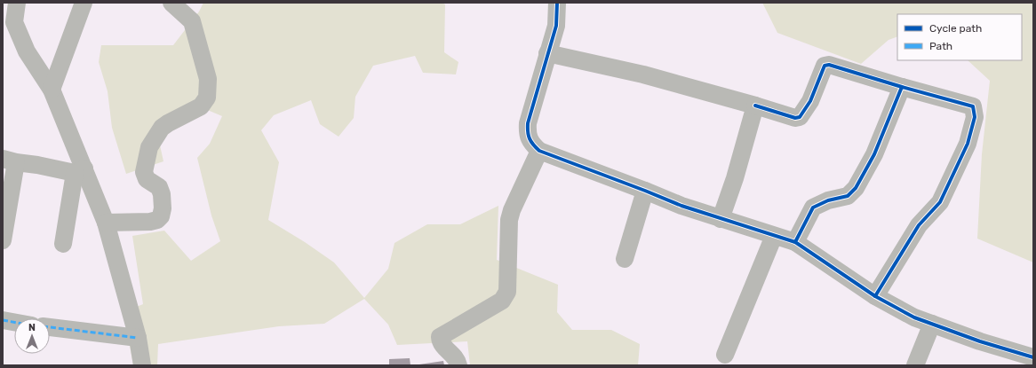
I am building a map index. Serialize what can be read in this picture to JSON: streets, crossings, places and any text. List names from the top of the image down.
{
  "legend": ["Cycle path", "Path"],
  "north": "top"
}
